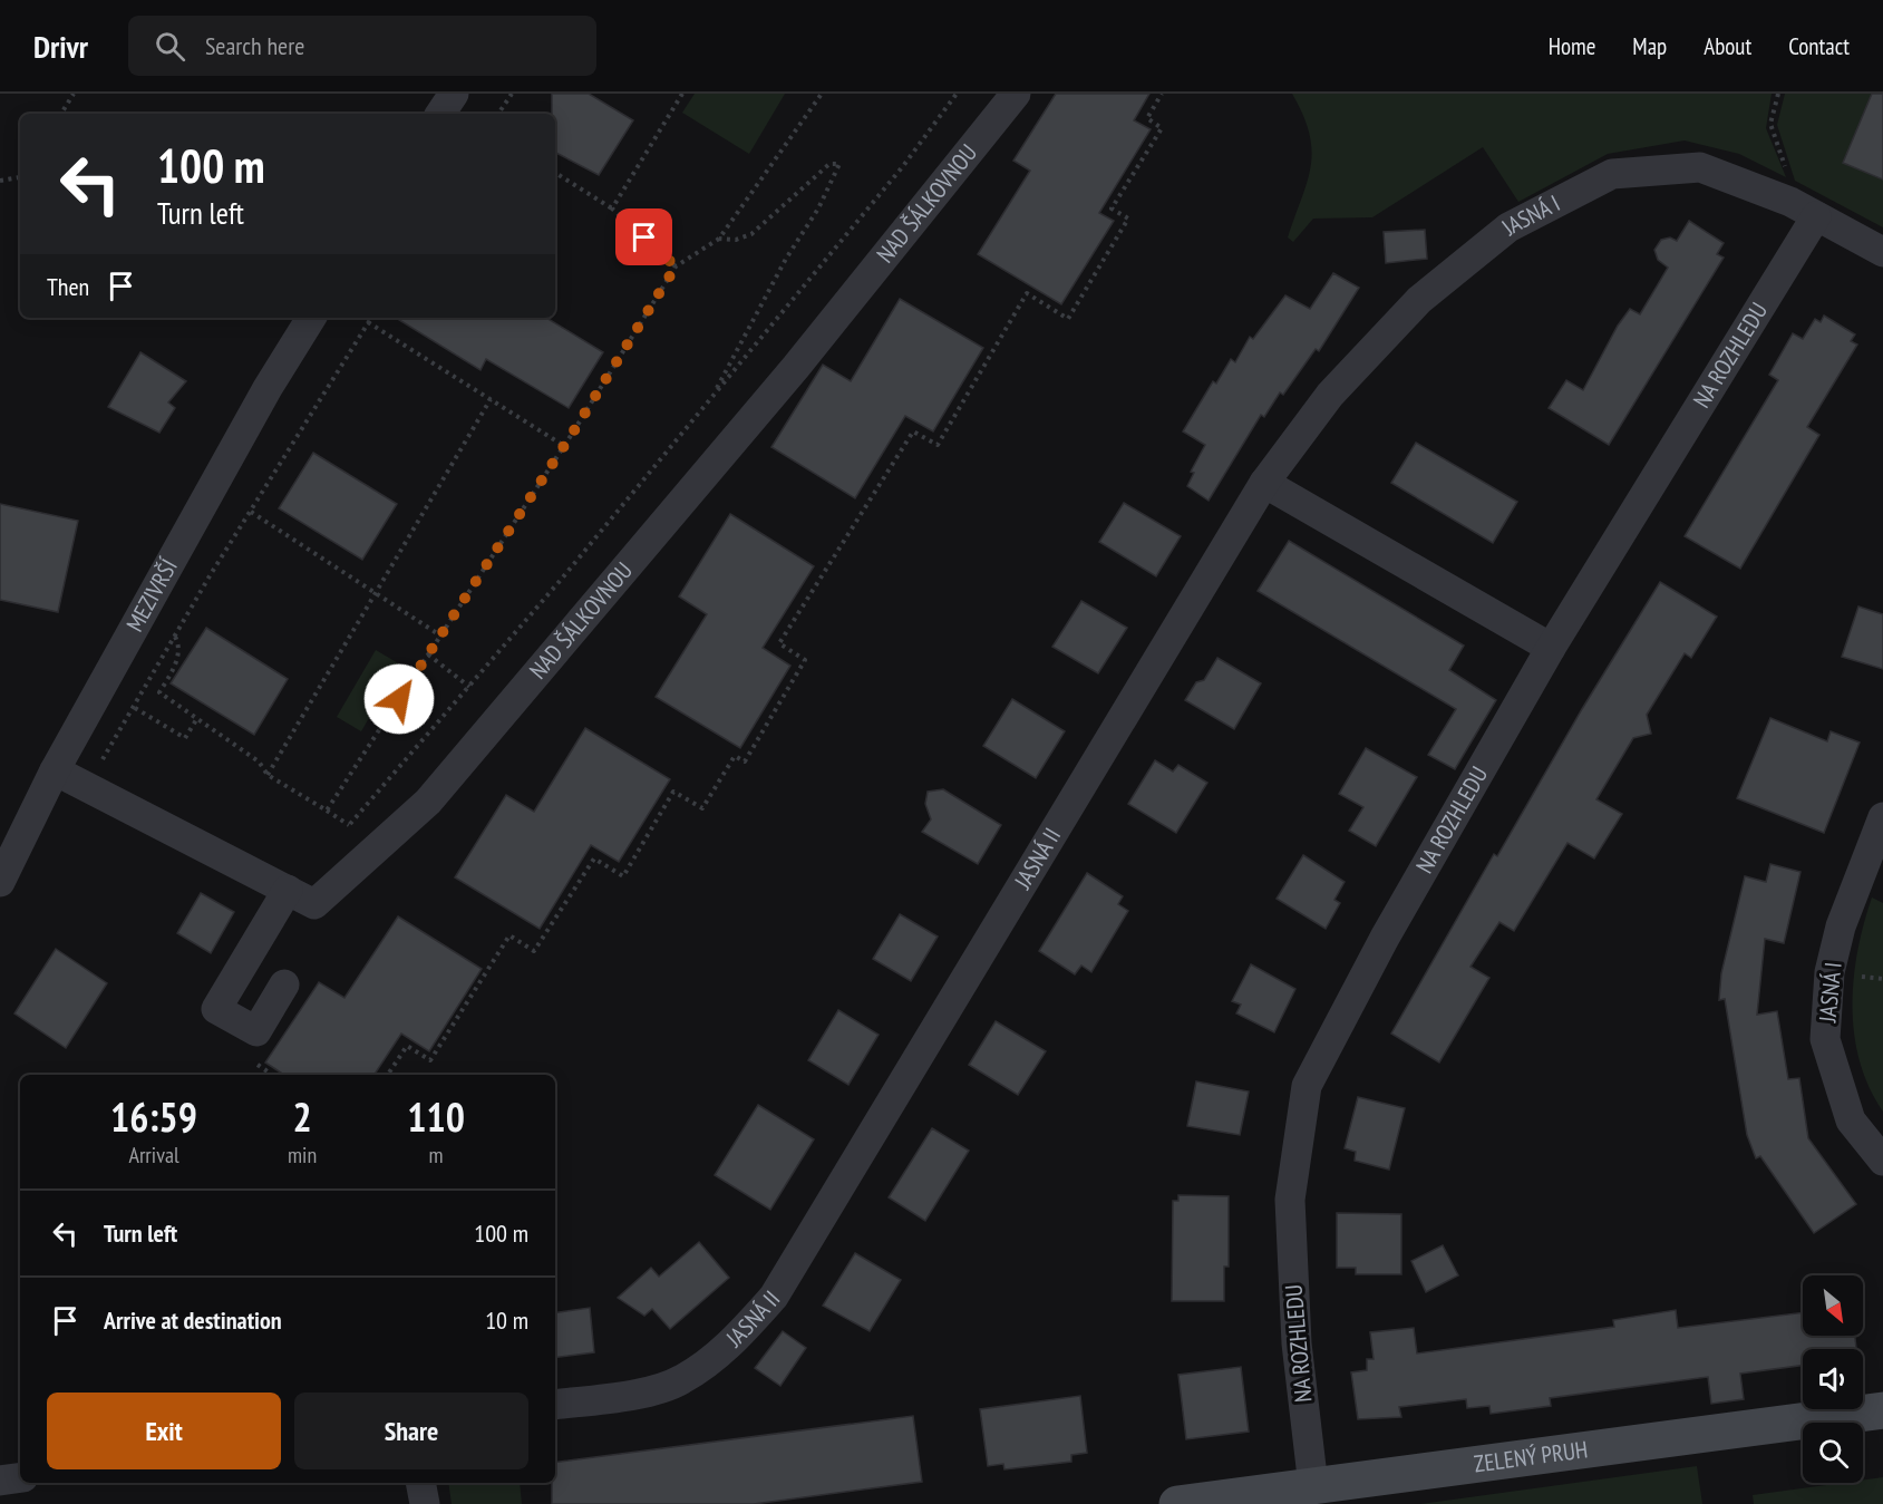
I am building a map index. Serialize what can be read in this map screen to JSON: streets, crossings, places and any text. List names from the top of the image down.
{
  "streets": {
    "street": [
      "NAD ŠÁLKOVNOU",
      "JASNÁ I",
      "NA ROZHLEDU",
      "MEZIVRŠÍ",
      "JASNÁ II",
      "ZELENÝ PRUH"
    ]
  },
  "crossings": [
    ["NAD ŠÁLKOVNOU", "MEZIVRŠÍ"],
    ["JASNÁ I", "NA ROZHLEDU"],
    ["JASNÁ I", "JASNÁ II"],
    ["NA ROZHLEDU", "ZELENÝ PRUH"]
  ],
  "north": "bottom right",
  "page": {
    "header": "Drivr",
    "search": "Search here",
    "nav": [
      "Home",
      "Map",
      "About",
      "Contact"
    ],
    "turn": ["100 m", "Turn left"],
    "then": "Then",
    "eta": [
      "16:59",
      "Arrival",
      "2",
      "min",
      "110",
      "m"
    ],
    "list": [
      {
        "name": "Turn left",
        "value": "100 m"
      },
      {
        "name": "Arrive at destination",
        "value": "10 m"
      }
    ],
    "buttons": ["Exit", "Share"]
  }
}
